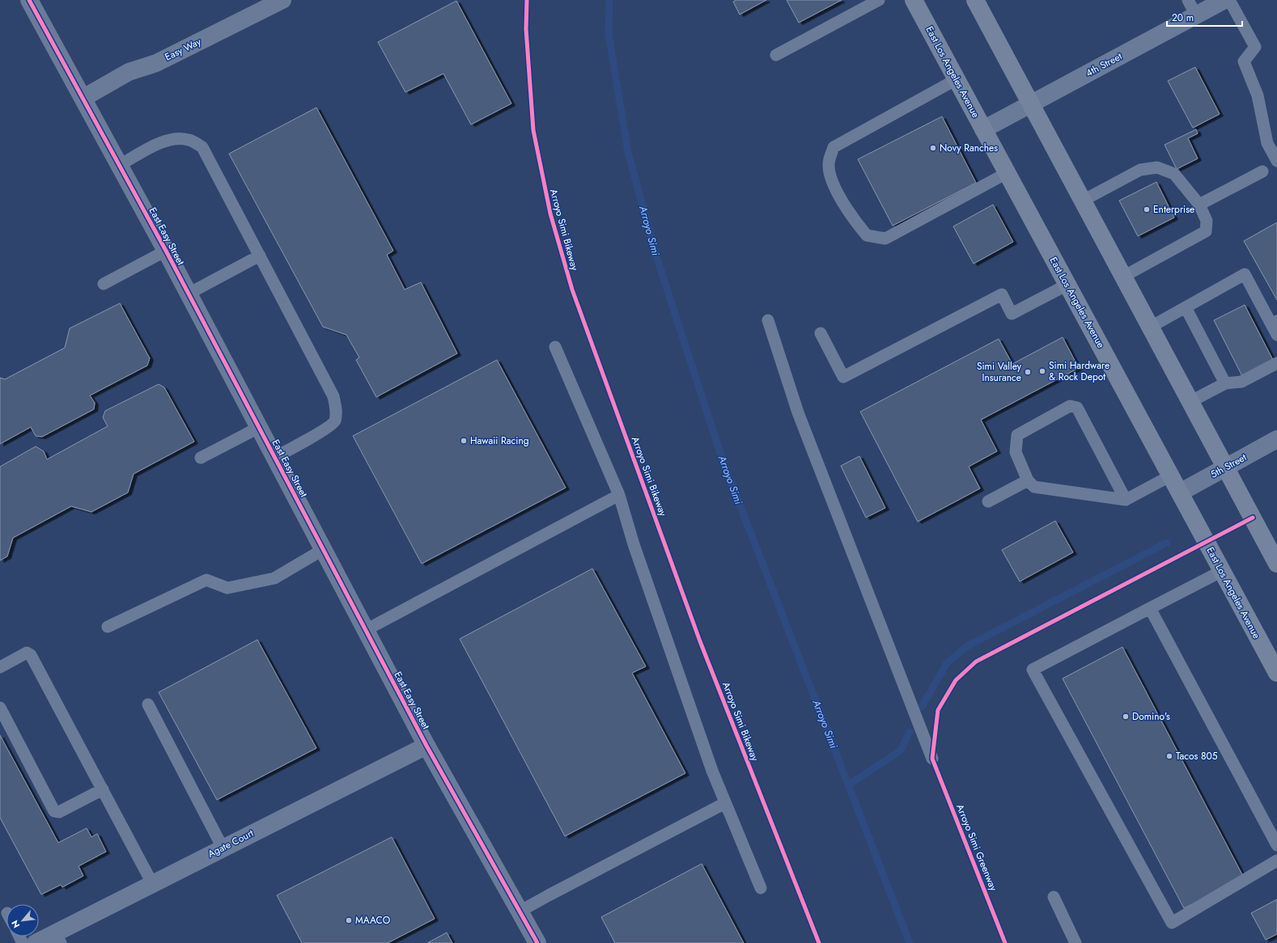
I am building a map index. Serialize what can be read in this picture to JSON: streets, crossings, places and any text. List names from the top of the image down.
{
  "streets": {
    "main road": ["East Los Angeles Avenue"],
    "street": [
      "Easy Way",
      "4th Street",
      "East Easy Street",
      "5th Street",
      "Agate Court"
    ],
    "cycle path": ["Arroyo Simi Bikeway", "Arroyo Simi Greenway"]
  },
  "crossings": [
    ["Easy Way", "East Easy Street"],
    ["4th Street", "East Los Angeles Avenue"],
    ["East Los Angeles Avenue", "5th Street"],
    ["East Easy Street", "Agate Court"]
  ],
  "water": ["Arroyo Simi"],
  "places": [
    "Novy Ranches",
    "Enterprise",
    "Simi Hardware & Rock Depot",
    "Simi Valley Insurance",
    "Hawaii Racing",
    "Domino's",
    "Tacos 805",
    "MAACO"
  ],
  "scale_bar": "20 m",
  "north": "bottom left"
}
